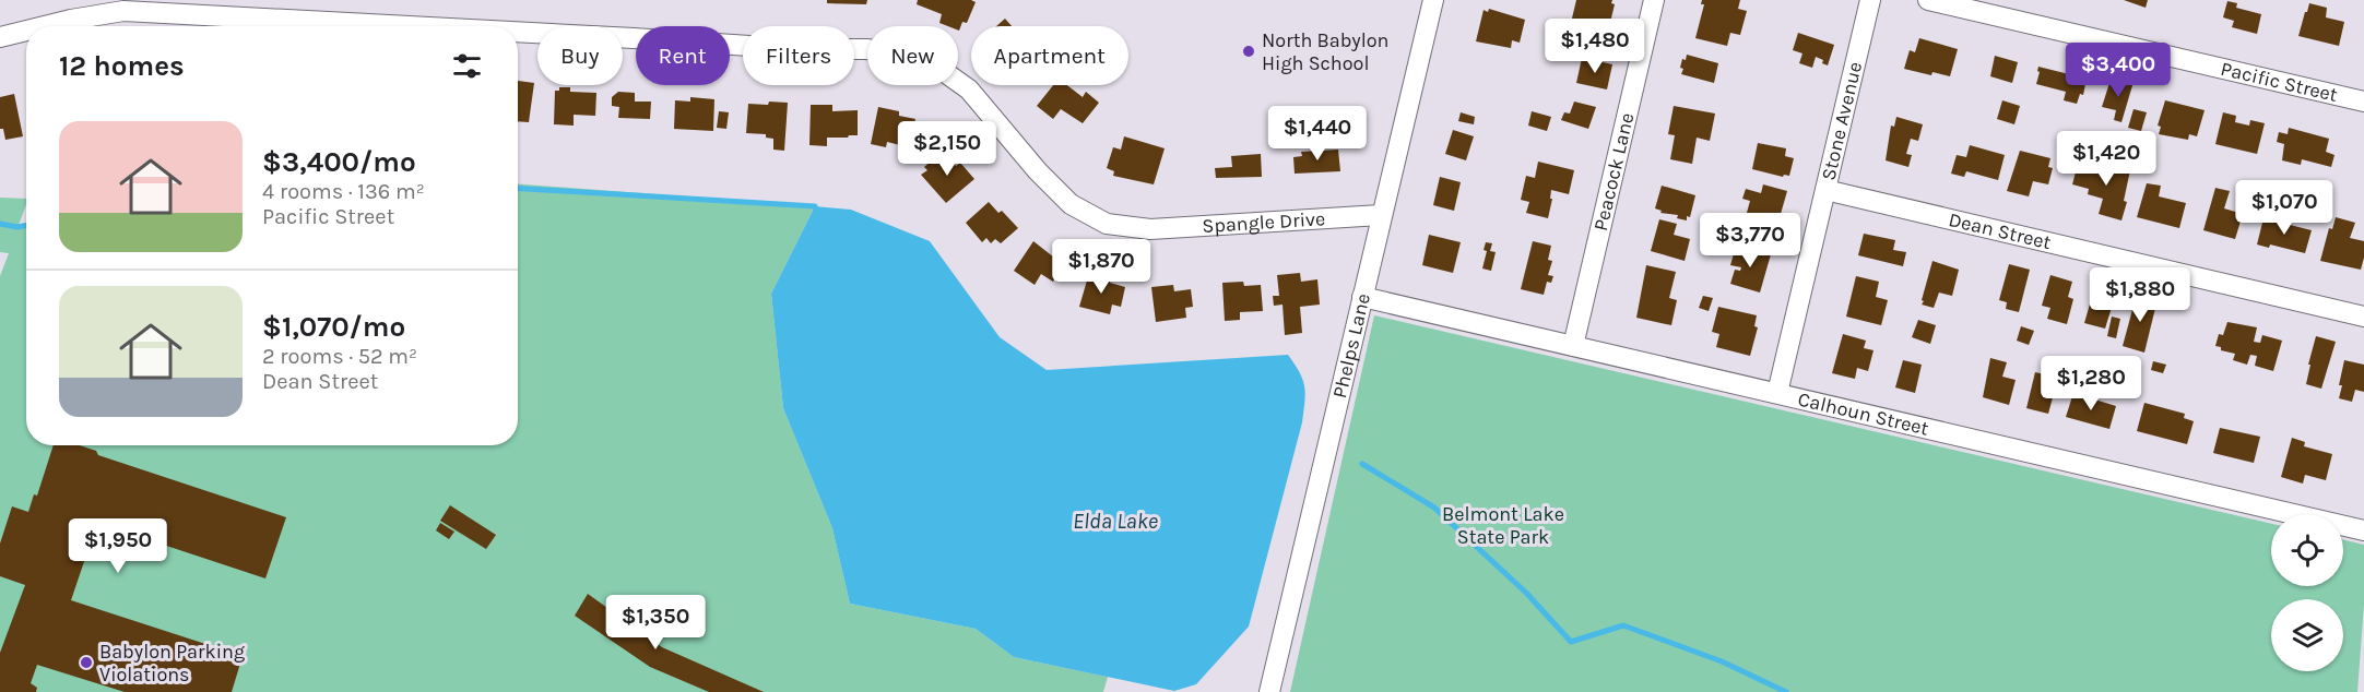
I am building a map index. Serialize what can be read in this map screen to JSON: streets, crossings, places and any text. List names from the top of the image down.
{
  "streets": {
    "street": [
      "Pacific Street",
      "Stone Avenue",
      "Peacock Lane",
      "Spangle Drive",
      "Dean Street",
      "Phelps Lane",
      "Calhoun Street"
    ]
  },
  "crossings": [
    ["Stone Avenue", "Dean Street"],
    ["Stone Avenue", "Calhoun Street"],
    ["Peacock Lane", "Calhoun Street"],
    ["Spangle Drive", "Phelps Lane"],
    ["Phelps Lane", "Calhoun Street"]
  ],
  "water": ["Elda Lake"],
  "parks": ["Belmont Lake State Park"],
  "places": ["North Babylon High School", "Babylon Parking Violations"],
  "page": {
    "price": [
      "$1,480",
      "$3,400",
      "$1,440",
      "$2,150",
      "$1,420",
      "$1,070",
      "$3,770",
      "$1,870",
      "$1,880",
      "$1,280",
      "$1,950",
      "$1,350"
    ],
    "chip": [
      "Buy",
      "Rent",
      "Filters",
      "New",
      "Apartment"
    ],
    "heading": "12 homes",
    "list": [
      {
        "name": "$3,400/mo",
        "note": "4 rooms · 136 m² · Pacific Street"
      },
      {
        "name": "$1,070/mo",
        "note": "2 rooms · 52 m² · Dean Street"
      }
    ]
  }
}
